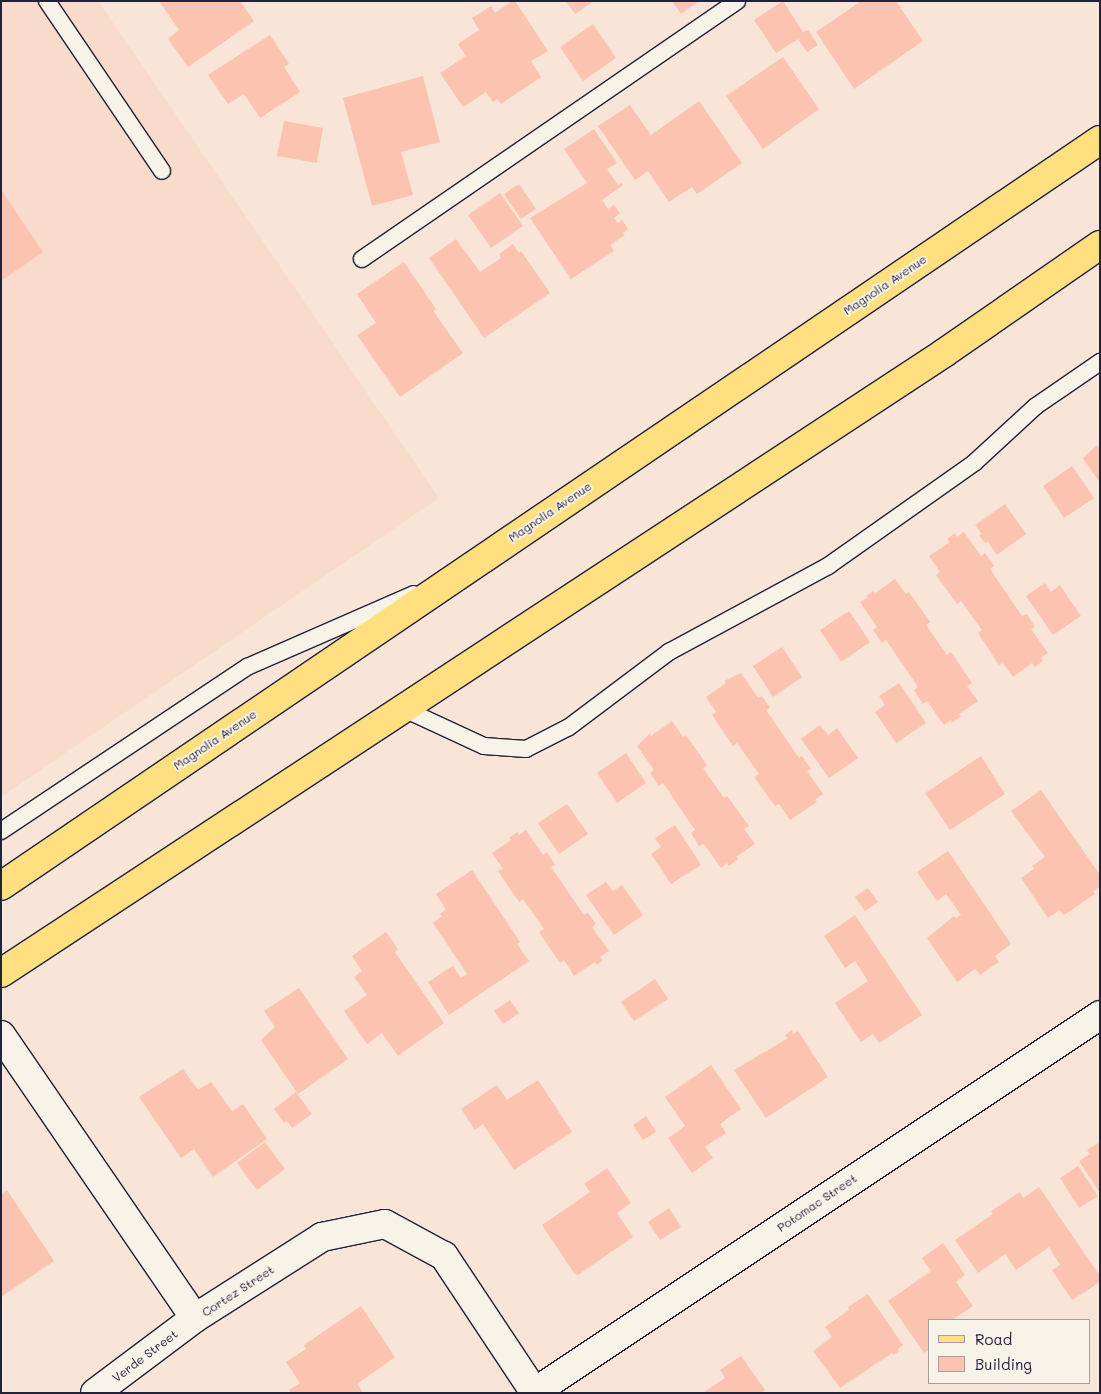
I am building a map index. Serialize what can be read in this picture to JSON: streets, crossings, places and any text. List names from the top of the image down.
{
  "streets": {
    "main road": ["Magnolia Avenue"],
    "street": ["Potomac Street", "Cortez Street", "Verde Street"]
  },
  "crossings": [
    ["Potomac Street", "Cortez Street"],
    ["Cortez Street", "Verde Street"]
  ],
  "legend": ["Road", "Building"]
}
